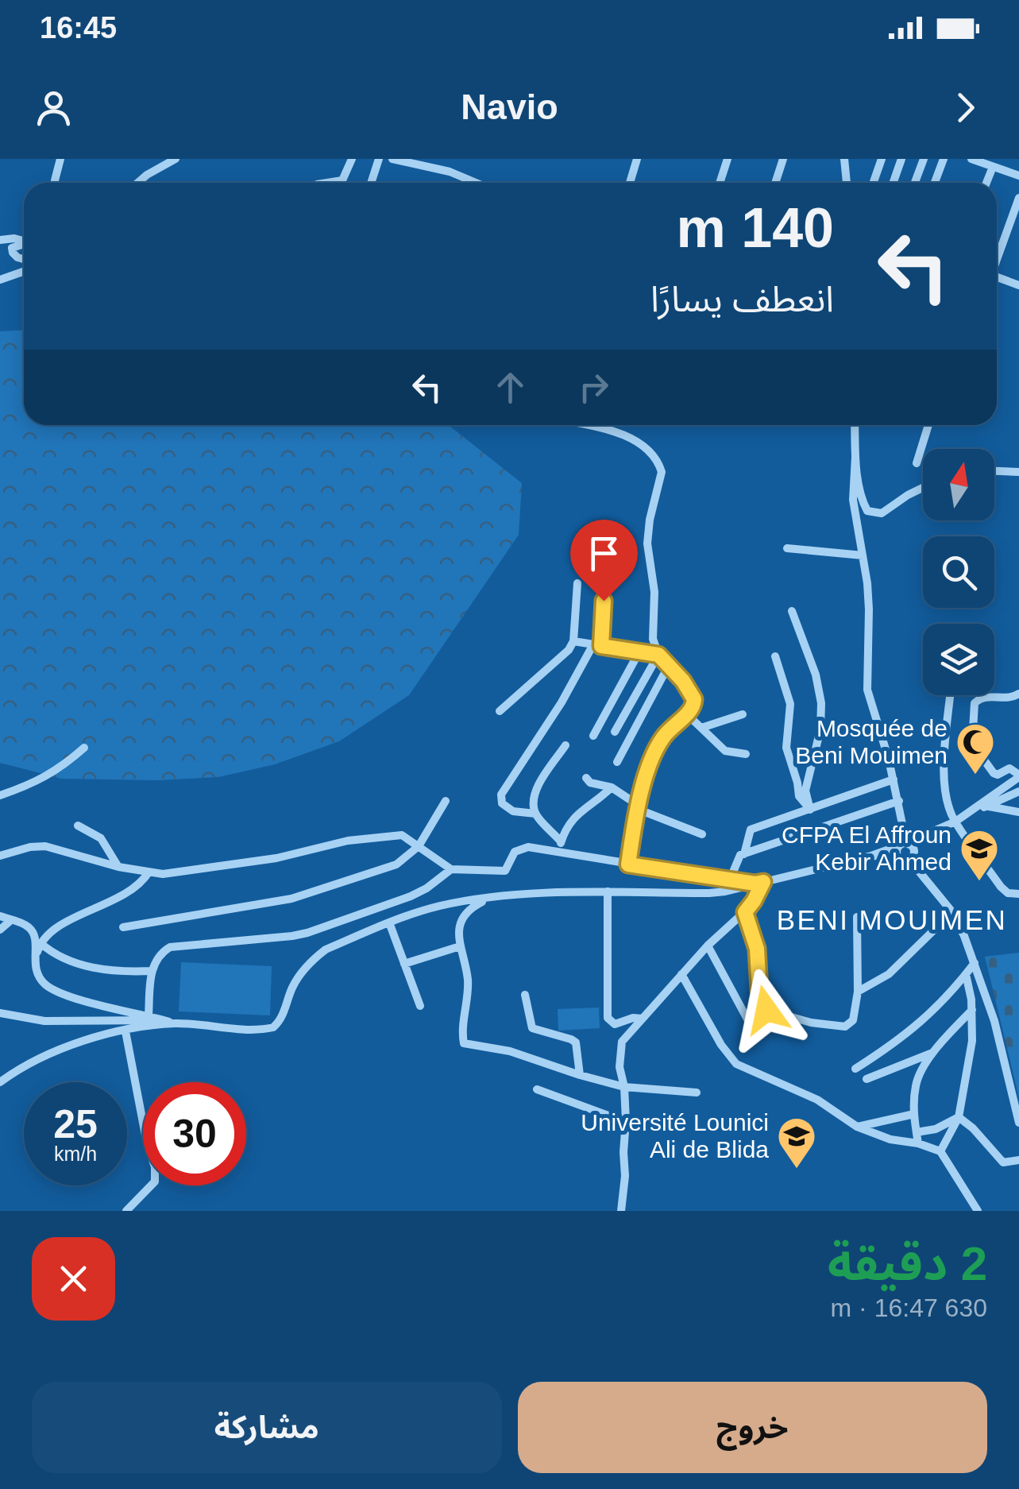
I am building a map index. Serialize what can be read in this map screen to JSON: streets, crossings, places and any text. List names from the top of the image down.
{
  "districts": ["BENI MOUIMEN"],
  "places": {
    "mosque": ["Mosquée de Beni Mouimen"],
    "school or university": ["CFPA El Affroun Kebir Ahmed", "Université Lounici Ali de Blida"]
  },
  "north": "top",
  "page": {
    "status": "16:45",
    "header": "Navio",
    "turn": ["140 m", "انعطف يسارًا"],
    "speed": "25 km/h",
    "limit": "30",
    "heading": ["2 دقيقة", "630 m · 16:47"],
    "buttons": ["خروج", "مشاركة"]
  }
}
